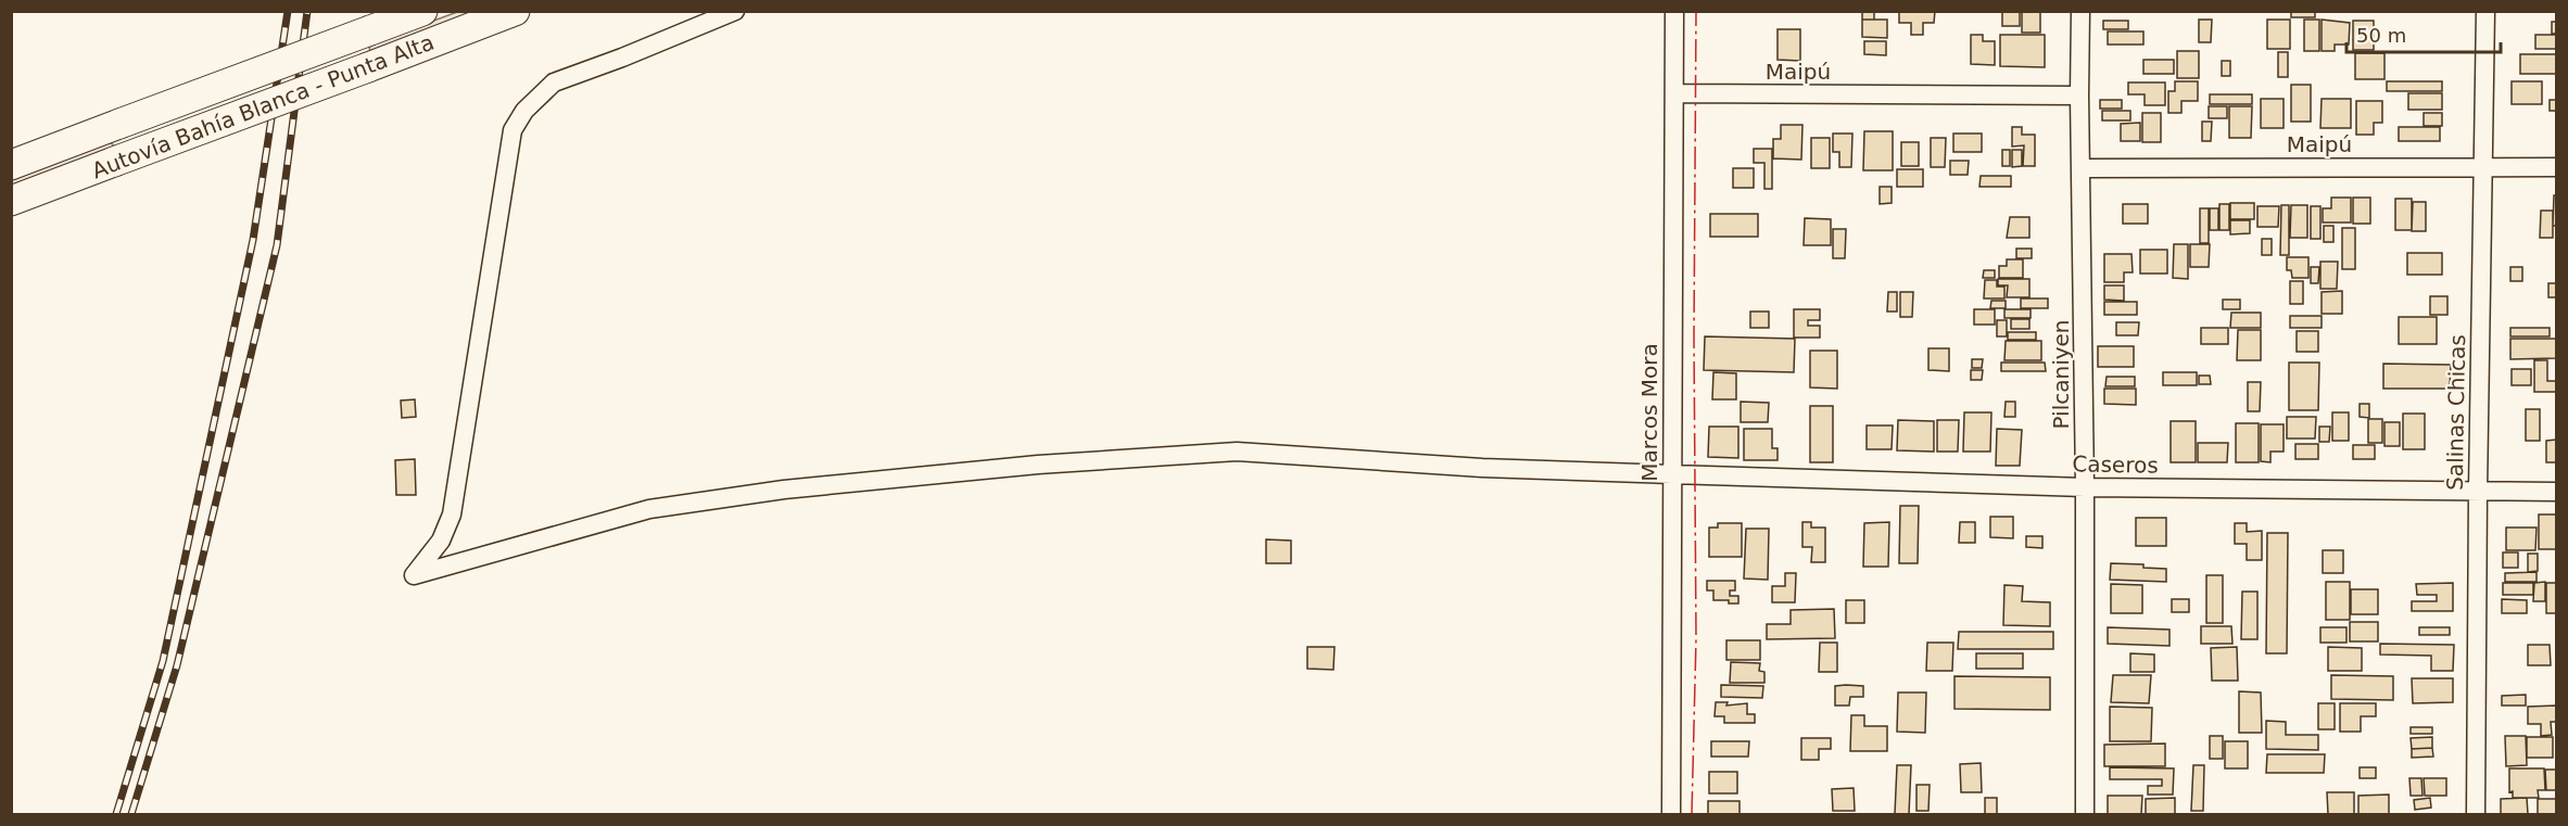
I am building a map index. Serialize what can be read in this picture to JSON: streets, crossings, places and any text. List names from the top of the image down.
{
  "streets": {
    "main road": ["Autovía Bahía Blanca - Punta Alta"],
    "street": [
      "Maipú",
      "Pilcaniyen",
      "Marcos Mora",
      "Salinas Chicas",
      "Caseros"
    ]
  },
  "crossings": [
    ["Maipú", "Pilcaniyen"],
    ["Maipú", "Marcos Mora"],
    ["Maipú", "Salinas Chicas"],
    ["Pilcaniyen", "Caseros"],
    ["Marcos Mora", "Caseros"],
    ["Salinas Chicas", "Caseros"]
  ],
  "scale_bar": "50 m"
}
